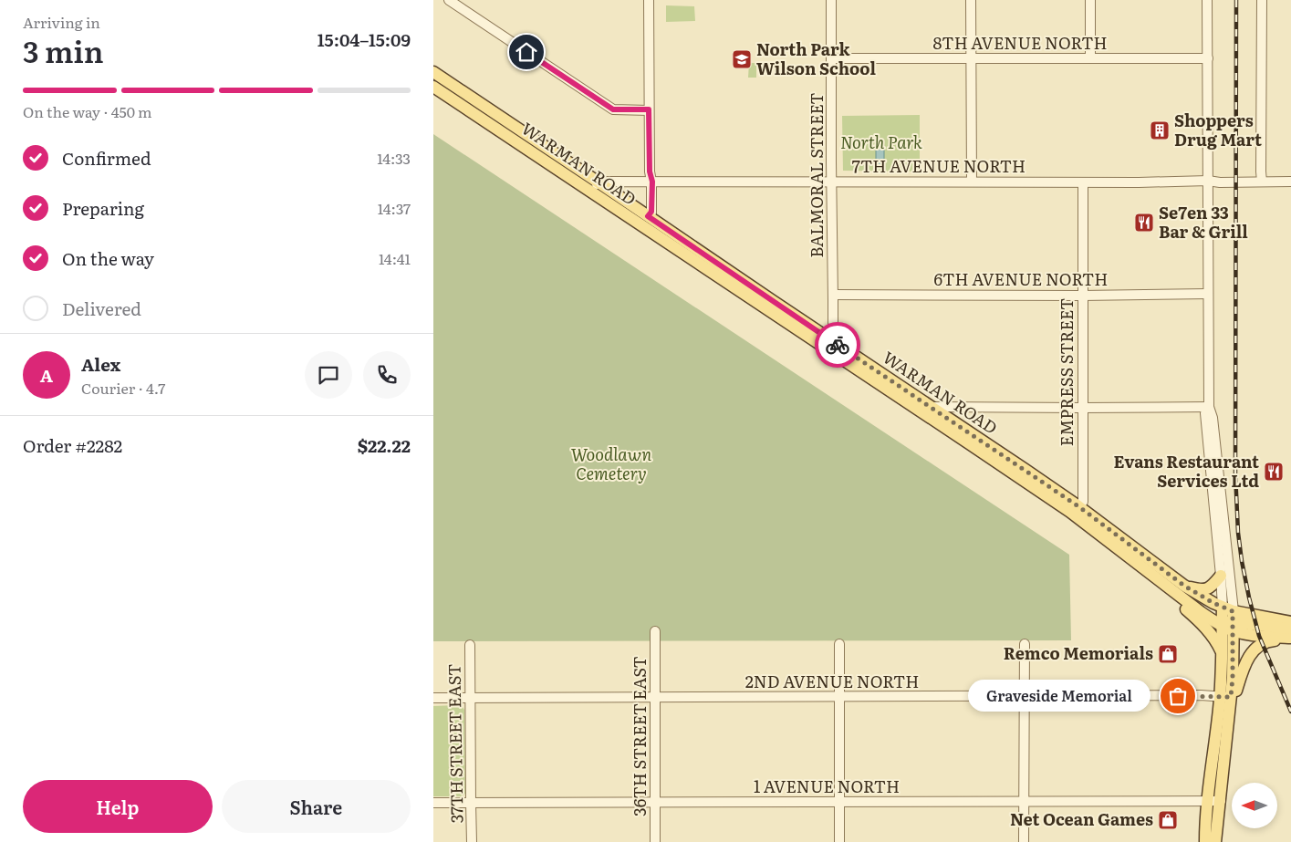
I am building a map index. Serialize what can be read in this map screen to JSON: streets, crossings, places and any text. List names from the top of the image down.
{
  "streets": {
    "main road": ["WARMAN ROAD"],
    "street": [
      "8TH AVENUE NORTH",
      "7TH AVENUE NORTH",
      "BALMORAL STREET",
      "6TH AVENUE NORTH",
      "EMPRESS STREET",
      "2ND AVENUE NORTH",
      "36TH STREET EAST",
      "37TH STREET EAST",
      "1 AVENUE NORTH"
    ]
  },
  "crossings": [
    ["8TH AVENUE NORTH", "BALMORAL STREET"],
    ["WARMAN ROAD", "7TH AVENUE NORTH"],
    ["WARMAN ROAD", "BALMORAL STREET"],
    ["WARMAN ROAD", "EMPRESS STREET"],
    ["7TH AVENUE NORTH", "BALMORAL STREET"],
    ["7TH AVENUE NORTH", "EMPRESS STREET"],
    ["BALMORAL STREET", "6TH AVENUE NORTH"],
    ["6TH AVENUE NORTH", "EMPRESS STREET"],
    ["2ND AVENUE NORTH", "36TH STREET EAST"],
    ["2ND AVENUE NORTH", "37TH STREET EAST"],
    ["36TH STREET EAST", "1 AVENUE NORTH"],
    ["37TH STREET EAST", "1 AVENUE NORTH"]
  ],
  "parks": ["North Park", "Woodlawn Cemetery"],
  "places": {
    "school or university": ["North Park Wilson School"],
    "building": ["Shoppers Drug Mart"],
    "restaurant": ["Se7en 33 Bar & Grill", "Evans Restaurant Services Ltd"],
    "shop": ["Remco Memorials", "Net Ocean Games"],
    "other": ["Graveside Memorial"]
  },
  "north": "left",
  "page": {
    "heading": ["3 min", "Arriving in", "15:04–15:09"],
    "panel": [
      "Alex",
      "Courier · 4.7",
      "Order #2282",
      "$22.22"
    ],
    "bar": "On the way · 450 m",
    "list": [
      ["Confirmed", "14:33"],
      ["Preparing", "14:37"],
      ["On the way", "14:41"],
      "Delivered"
    ],
    "round": "A",
    "bubble": "Graveside Memorial",
    "buttons": ["Help", "Share"]
  }
}
